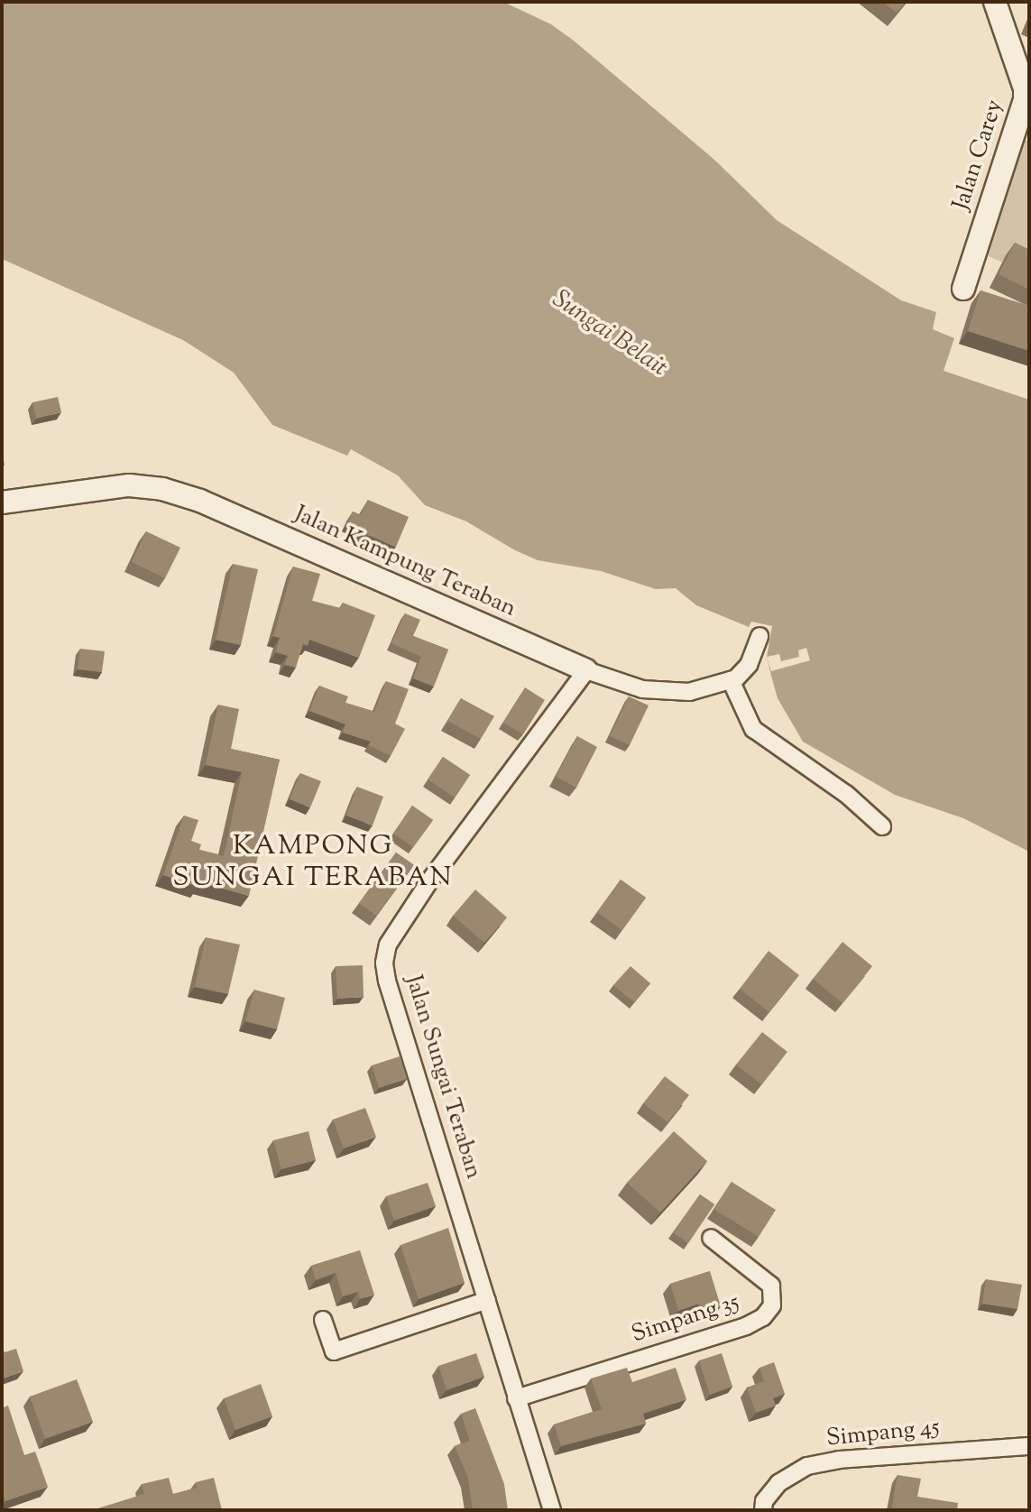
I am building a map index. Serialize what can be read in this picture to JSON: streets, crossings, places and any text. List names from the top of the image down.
{
  "streets": {
    "street": [
      "Jalan Carey",
      "Jalan Kampung Teraban",
      "Jalan Sungai Teraban",
      "Simpang 35",
      "Simpang 45"
    ]
  },
  "crossings": [
    ["Jalan Kampung Teraban", "Jalan Sungai Teraban"],
    ["Jalan Sungai Teraban", "Simpang 35"]
  ],
  "districts": ["KAMPONG SUNGAI TERABAN"],
  "water": ["Sungai Belait"]
}
